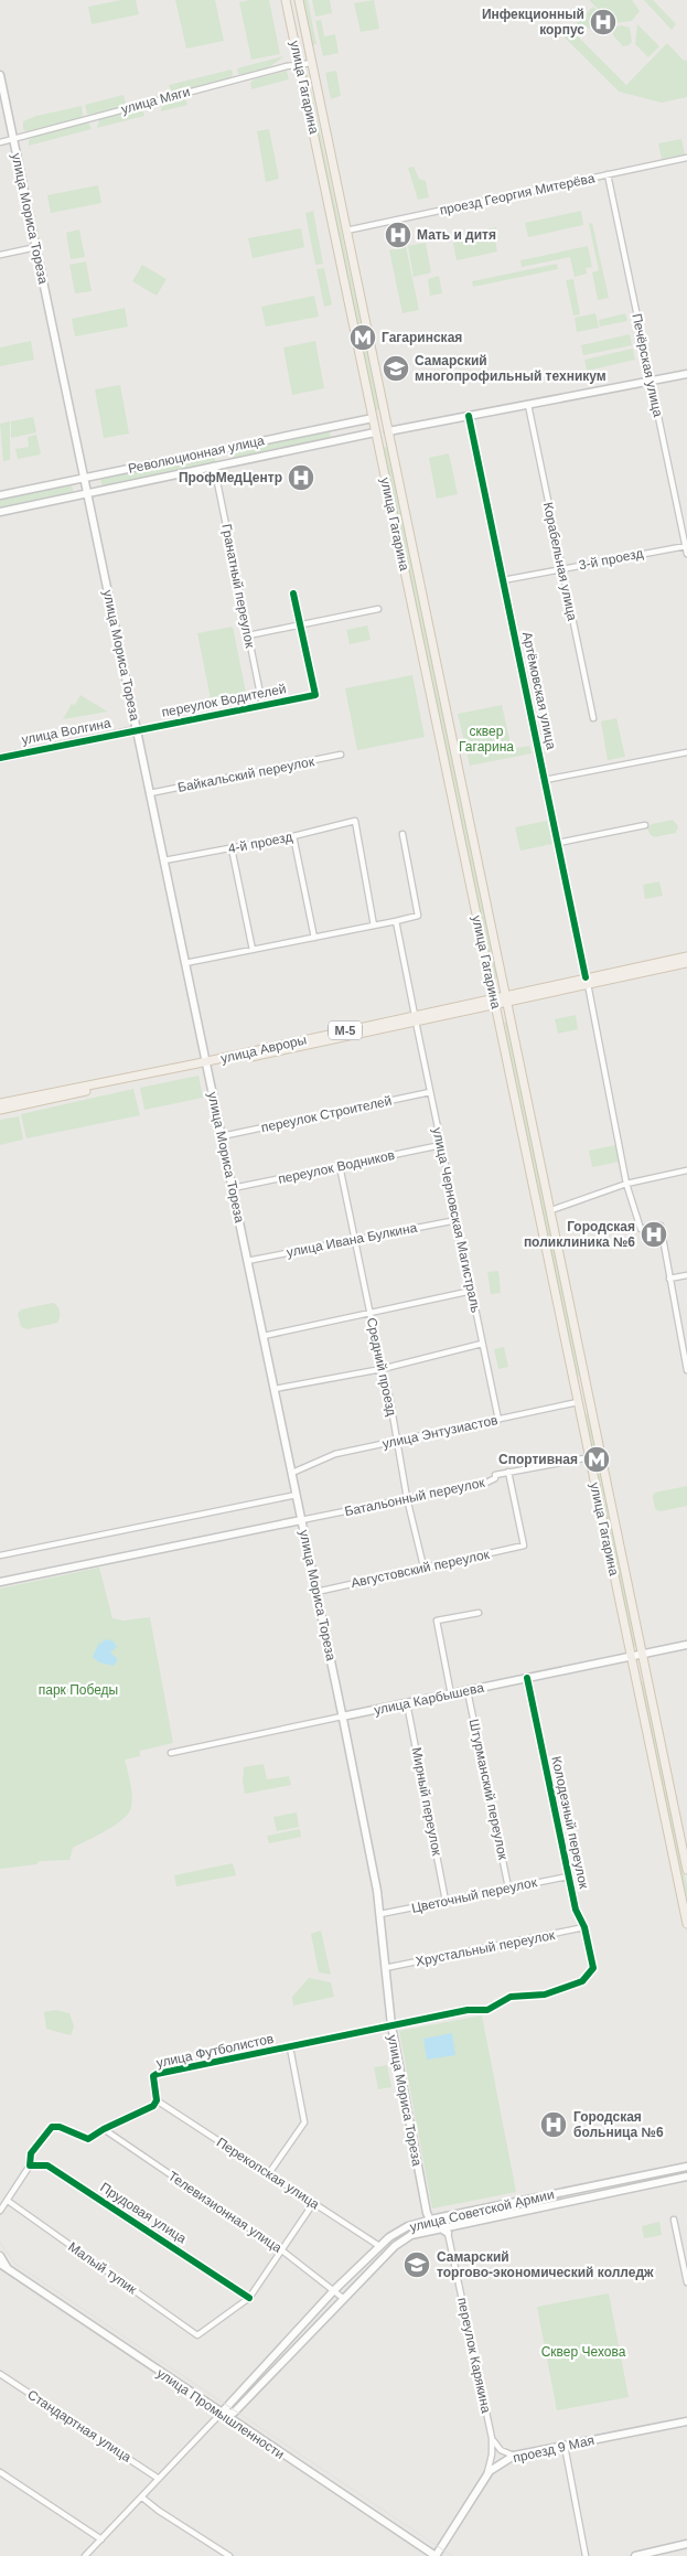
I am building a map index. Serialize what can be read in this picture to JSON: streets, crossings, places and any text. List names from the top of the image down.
{
  "streets": {
    "main road": [
      "улица Гагарина",
      "улица Мориса Тореза",
      "Революционная улица",
      "улица Волгина",
      "М-5",
      "улица Авроры",
      "улица Энтузиастов",
      "улица Карбышева",
      "улица Советской Армии",
      "улица Промышленности",
      "проезд 9 Мая"
    ],
    "street": [
      "улица Мяги",
      "проезд Георгия Митерёва",
      "Печёрская улица",
      "3-й проезд",
      "Корабельная улица",
      "Гранатный переулок",
      "Артёмовская улица",
      "переулок Водителей",
      "Байкальский переулок",
      "4-й проезд",
      "переулок Строителей",
      "переулок Водников",
      "улица Черновская Магистраль",
      "улица Ивана Булкина",
      "Средний проезд",
      "Батальонный переулок",
      "Августовский переулок",
      "Штурманский переулок",
      "Мирный переулок",
      "Колодезный переулок",
      "Цветочный переулок",
      "Хрустальный переулок",
      "улица Футболистов",
      "Перекопская улица",
      "Телевизионная улица",
      "Прудовая улица",
      "Малый тупик",
      "переулок Карякина",
      "Стандартная улица"
    ]
  },
  "crossings": [
    ["улица Гагарина", "улица Мяги"],
    ["улица Гагарина", "проезд Георгия Митерёва"],
    ["улица Гагарина", "Революционная улица"],
    ["улица Гагарина", "улица Авроры"],
    ["улица Гагарина", "улица Энтузиастов"],
    ["улица Гагарина", "Батальонный переулок"],
    ["улица Гагарина", "улица Карбышева"],
    ["улица Мяги", "улица Мориса Тореза"],
    ["проезд Георгия Митерёва", "Печёрская улица"],
    ["улица Мориса Тореза", "Революционная улица"],
    ["улица Мориса Тореза", "переулок Водителей"],
    ["улица Мориса Тореза", "улица Волгина"],
    ["улица Мориса Тореза", "Байкальский переулок"],
    ["улица Мориса Тореза", "4-й проезд"],
    ["улица Мориса Тореза", "улица Авроры"],
    ["улица Мориса Тореза", "переулок Строителей"],
    ["улица Мориса Тореза", "переулок Водников"],
    ["улица Мориса Тореза", "улица Ивана Булкина"],
    ["улица Мориса Тореза", "улица Энтузиастов"],
    ["улица Мориса Тореза", "Батальонный переулок"],
    ["улица Мориса Тореза", "Августовский переулок"],
    ["улица Мориса Тореза", "улица Карбышева"],
    ["улица Мориса Тореза", "Цветочный переулок"],
    ["улица Мориса Тореза", "Хрустальный переулок"],
    ["улица Мориса Тореза", "улица Футболистов"],
    ["улица Мориса Тореза", "улица Советской Армии"],
    ["Печёрская улица", "Революционная улица"],
    ["Печёрская улица", "3-й проезд"],
    ["Революционная улица", "Корабельная улица"],
    ["Революционная улица", "Гранатный переулок"],
    ["Революционная улица", "Артёмовская улица"],
    ["3-й проезд", "Корабельная улица"],
    ["3-й проезд", "Артёмовская улица"],
    ["Гранатный переулок", "переулок Водителей"],
    ["Артёмовская улица", "улица Авроры"],
    ["переулок Водителей", "улица Волгина"],
    ["улица Авроры", "улица Черновская Магистраль"],
    ["переулок Строителей", "улица Черновская Магистраль"],
    ["переулок Водников", "улица Черновская Магистраль"],
    ["переулок Водников", "Средний проезд"],
    ["улица Черновская Магистраль", "улица Ивана Булкина"],
    ["улица Черновская Магистраль", "улица Энтузиастов"],
    ["улица Ивана Булкина", "Средний проезд"],
    ["Средний проезд", "улица Энтузиастов"],
    ["Средний проезд", "Батальонный переулок"],
    ["Средний проезд", "Августовский переулок"],
    ["Батальонный переулок", "Августовский переулок"],
    ["улица Карбышева", "Штурманский переулок"],
    ["улица Карбышева", "Мирный переулок"],
    ["улица Карбышева", "Колодезный переулок"],
    ["Штурманский переулок", "Цветочный переулок"],
    ["Мирный переулок", "Цветочный переулок"],
    ["Колодезный переулок", "Цветочный переулок"],
    ["Колодезный переулок", "Хрустальный переулок"],
    ["Колодезный переулок", "улица Футболистов"],
    ["улица Футболистов", "Перекопская улица"],
    ["Перекопская улица", "улица Советской Армии"],
    ["улица Советской Армии", "Телевизионная улица"],
    ["улица Советской Армии", "переулок Карякина"],
    ["улица Советской Армии", "улица Промышленности"],
    ["улица Советской Армии", "Стандартная улица"],
    ["Прудовая улица", "Малый тупик"],
    ["переулок Карякина", "проезд 9 Мая"],
    ["улица Промышленности", "проезд 9 Мая"]
  ],
  "parks": ["сквер Гагарина", "парк Победы", "Сквер Чехова"],
  "places": {
    "hospital": [
      "Инфекционный корпус",
      "Мать и дитя",
      "ПрофМедЦентр",
      "Городская поликлиника №6",
      "Городская больница №6"
    ],
    "metro station": ["Гагаринская", "Спортивная"],
    "school or university": ["Самарский многопрофильный техникум", "Самарский торгово-экономический колледж"]
  }
}
